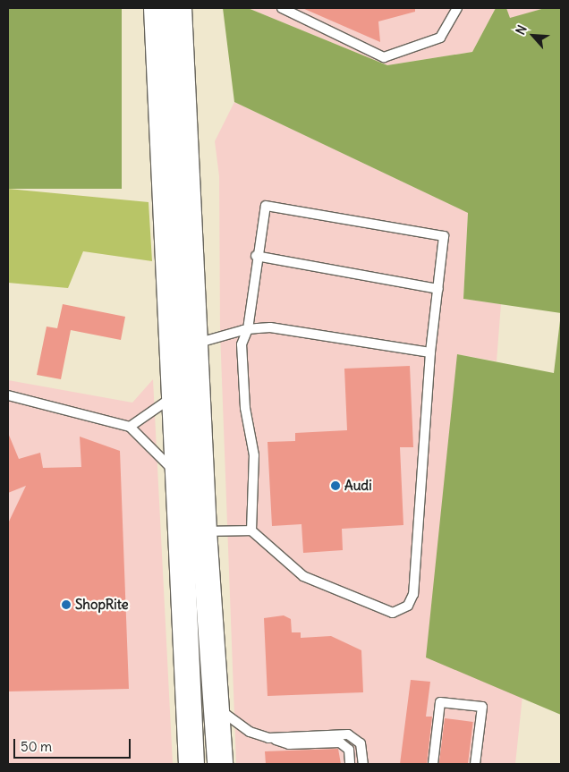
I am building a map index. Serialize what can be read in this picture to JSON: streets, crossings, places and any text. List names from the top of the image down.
{
  "places": ["Audi", "ShopRite"],
  "scale_bar": "50 m",
  "north": "top left"
}
